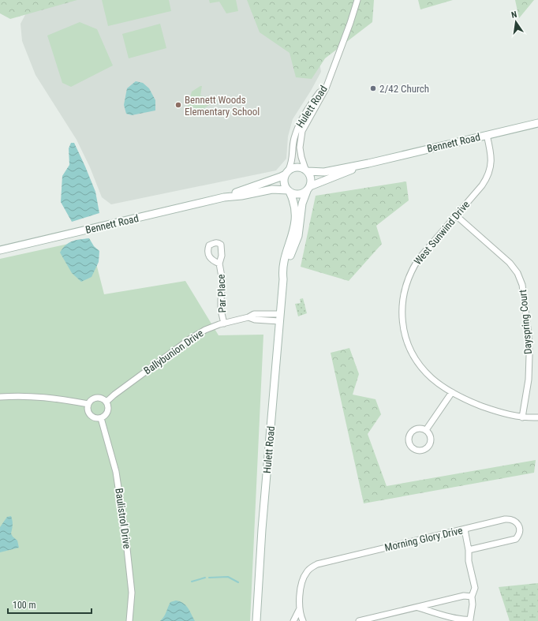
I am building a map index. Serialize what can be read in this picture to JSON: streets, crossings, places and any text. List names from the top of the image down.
{
  "streets": {
    "street": [
      "Hulett Road",
      "Bennett Road",
      "West Sunwind Drive",
      "Par Place",
      "Dayspring Court",
      "Ballybunion Drive",
      "Baulistrol Drive",
      "Morning Glory Drive"
    ]
  },
  "crossings": [
    ["Hulett Road", "Bennett Road"],
    ["Hulett Road", "Ballybunion Drive"],
    ["Bennett Road", "West Sunwind Drive"],
    ["West Sunwind Drive", "Dayspring Court"],
    ["Par Place", "Ballybunion Drive"],
    ["Ballybunion Drive", "Baulistrol Drive"]
  ],
  "places": ["2/42 Church", "Bennett Woods Elementary School"],
  "scale_bar": "100 m",
  "north": "top"
}
